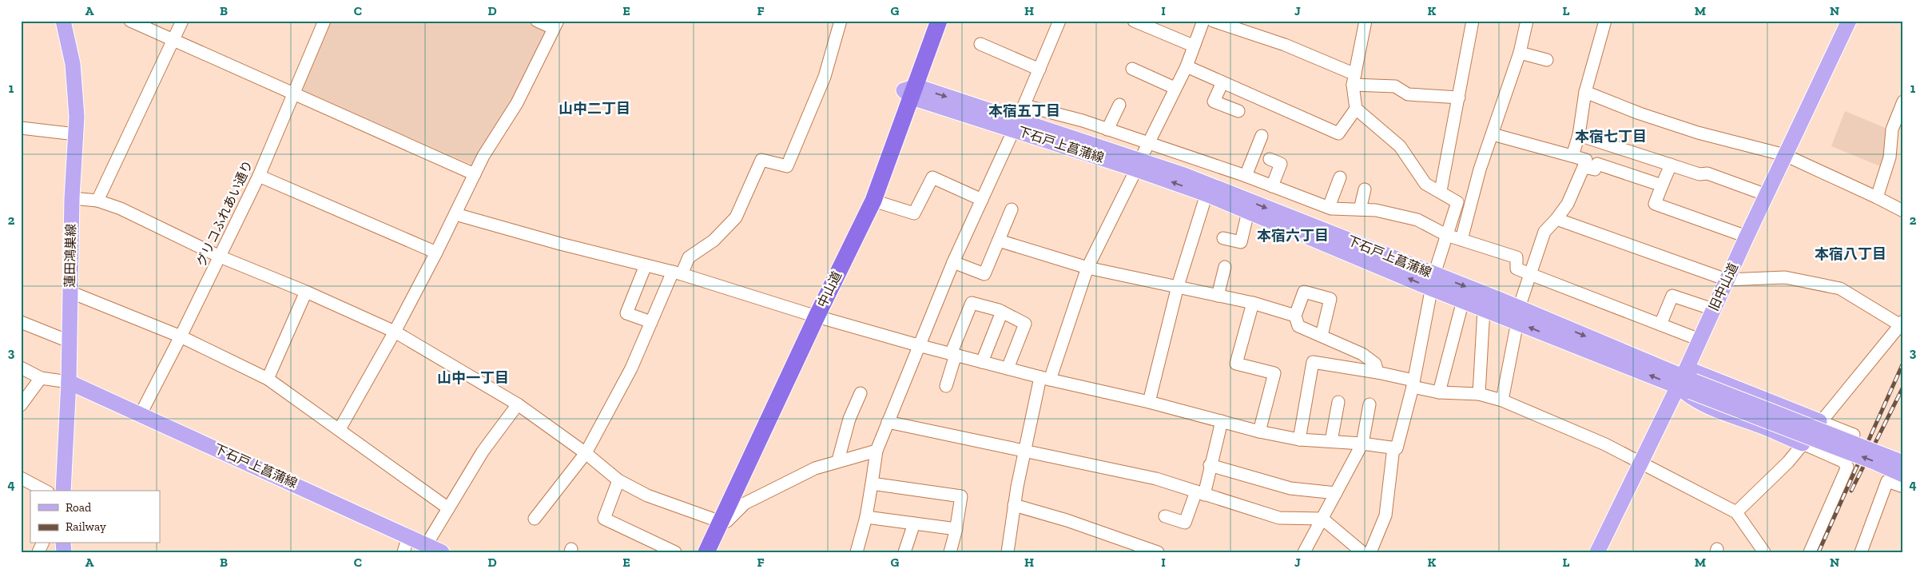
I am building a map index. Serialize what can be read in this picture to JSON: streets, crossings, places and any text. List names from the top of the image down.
{
  "streets": {
    "highway": ["中山道"],
    "main road": ["下石戸上菖蒲線", "蓮田鴻巣線", "旧中山道"],
    "street": ["グリコふれあい通り"]
  },
  "crossings": [
    ["下石戸上菖蒲線", "グリコふれあい通り"],
    ["下石戸上菖蒲線", "蓮田鴻巣線"],
    ["下石戸上菖蒲線", "旧中山道"],
    ["下石戸上菖蒲線", "中山道"]
  ],
  "districts": [
    "山中二丁目",
    "本宿五丁目",
    "本宿七丁目",
    "本宿六丁目",
    "本宿八丁目",
    "山中一丁目"
  ],
  "legend": ["Road", "Railway"],
  "grid": {
    "columns": [
      "A",
      "B",
      "C",
      "D",
      "E",
      "F",
      "G",
      "H",
      "I",
      "J",
      "K",
      "L",
      "M",
      "N"
    ],
    "rows": [
      "1",
      "2",
      "3",
      "4"
    ]
  }
}
